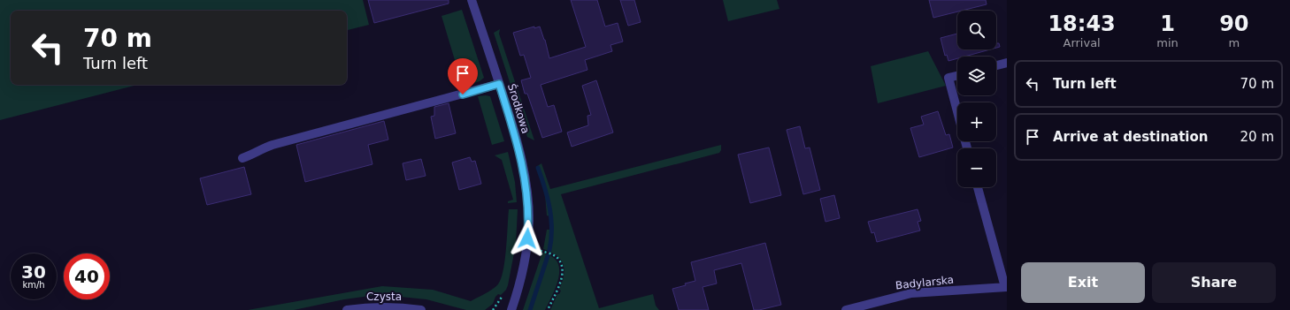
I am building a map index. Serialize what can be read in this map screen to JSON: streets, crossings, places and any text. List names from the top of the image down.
{
  "streets": {
    "street": ["Środkowa", "Badylarska", "Czysta"]
  },
  "page": {
    "eta": [
      "18:43",
      "Arrival",
      "1",
      "min",
      "90",
      "m"
    ],
    "map_buttons": ["+", "−"],
    "turn": ["70 m", "Turn left"],
    "list": [
      {
        "name": "Turn left",
        "value": "70 m"
      },
      {
        "name": "Arrive at destination",
        "value": "20 m"
      }
    ],
    "speed": "30 km/h",
    "limit": "40",
    "buttons": ["Exit", "Share"]
  }
}
